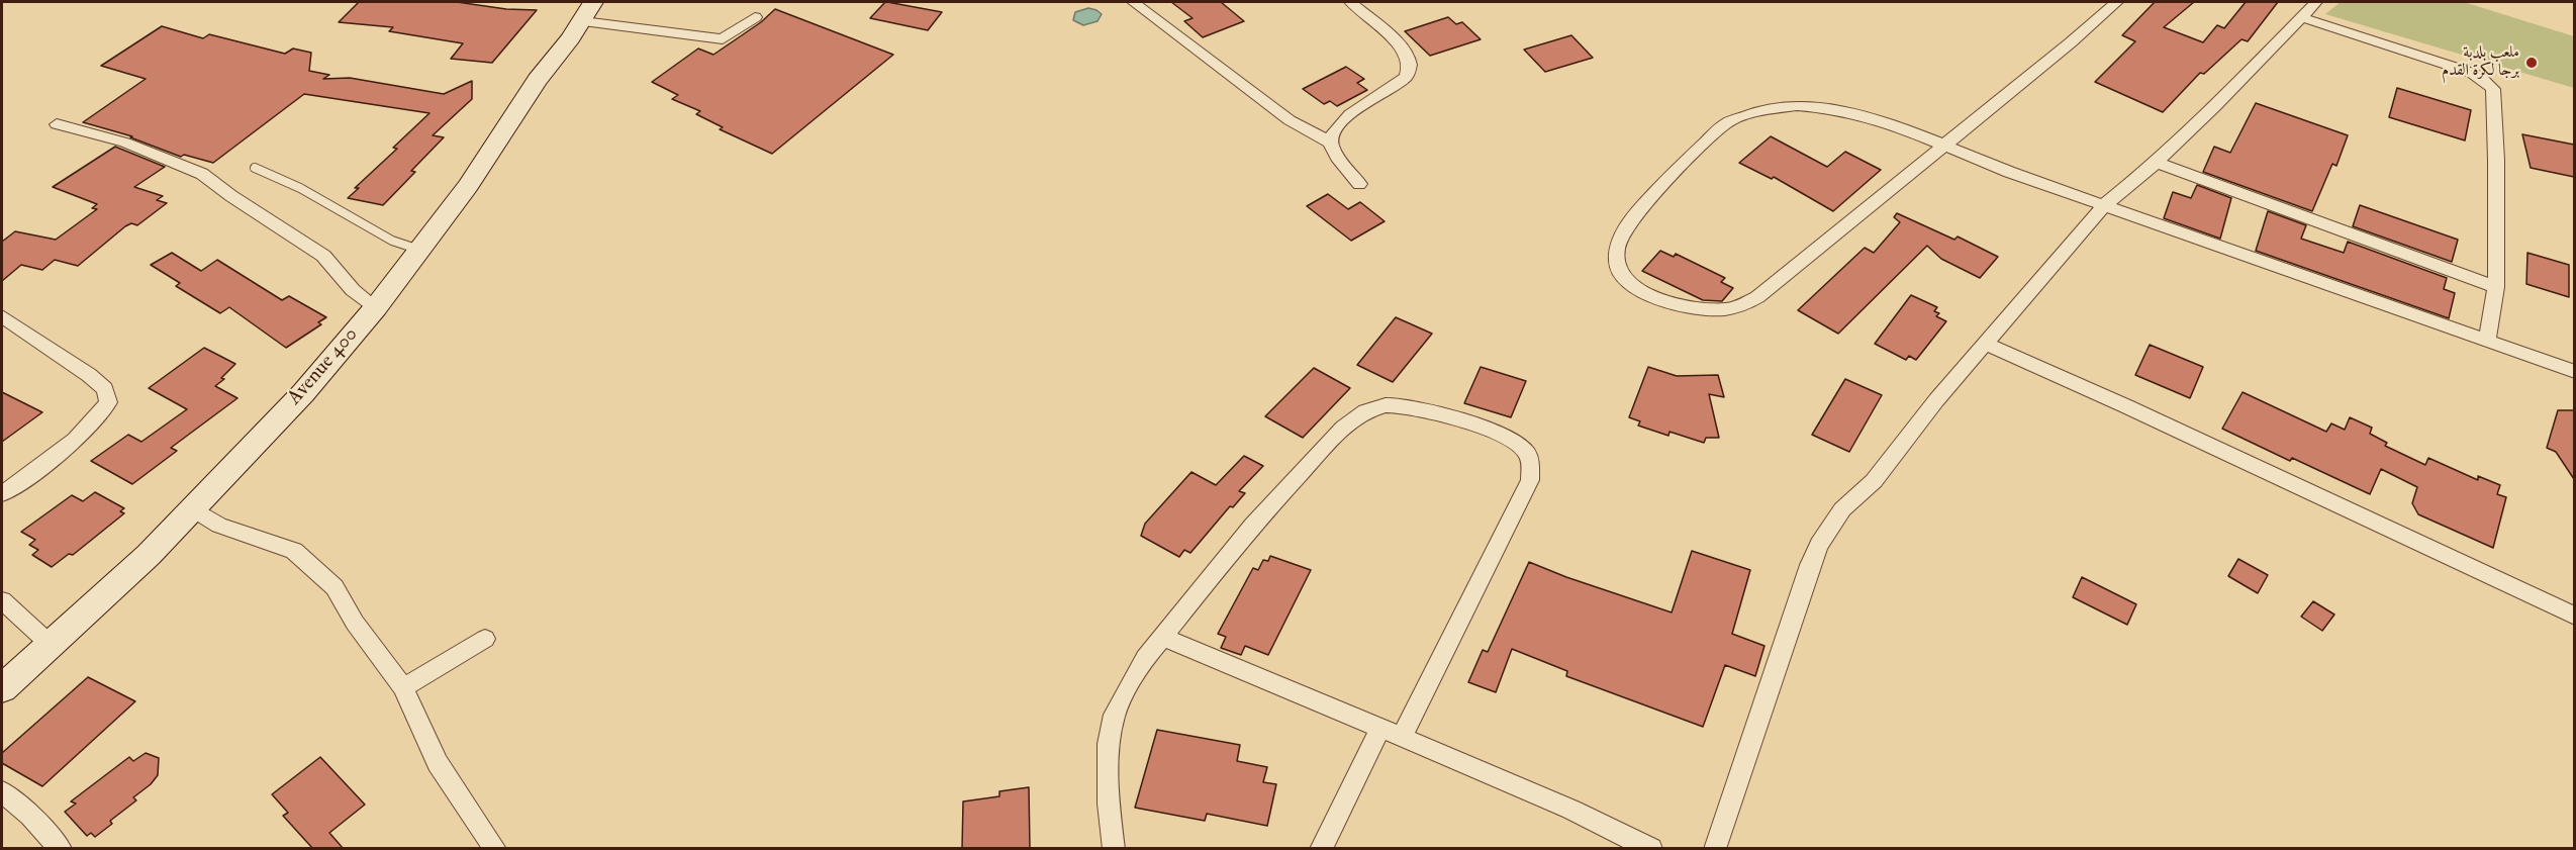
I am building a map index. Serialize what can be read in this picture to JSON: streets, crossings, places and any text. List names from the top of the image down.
{
  "streets": {
    "main road": ["Avenue 400"]
  },
  "places": ["ملعب بلدبة برجا لكرة القدم"]
}
